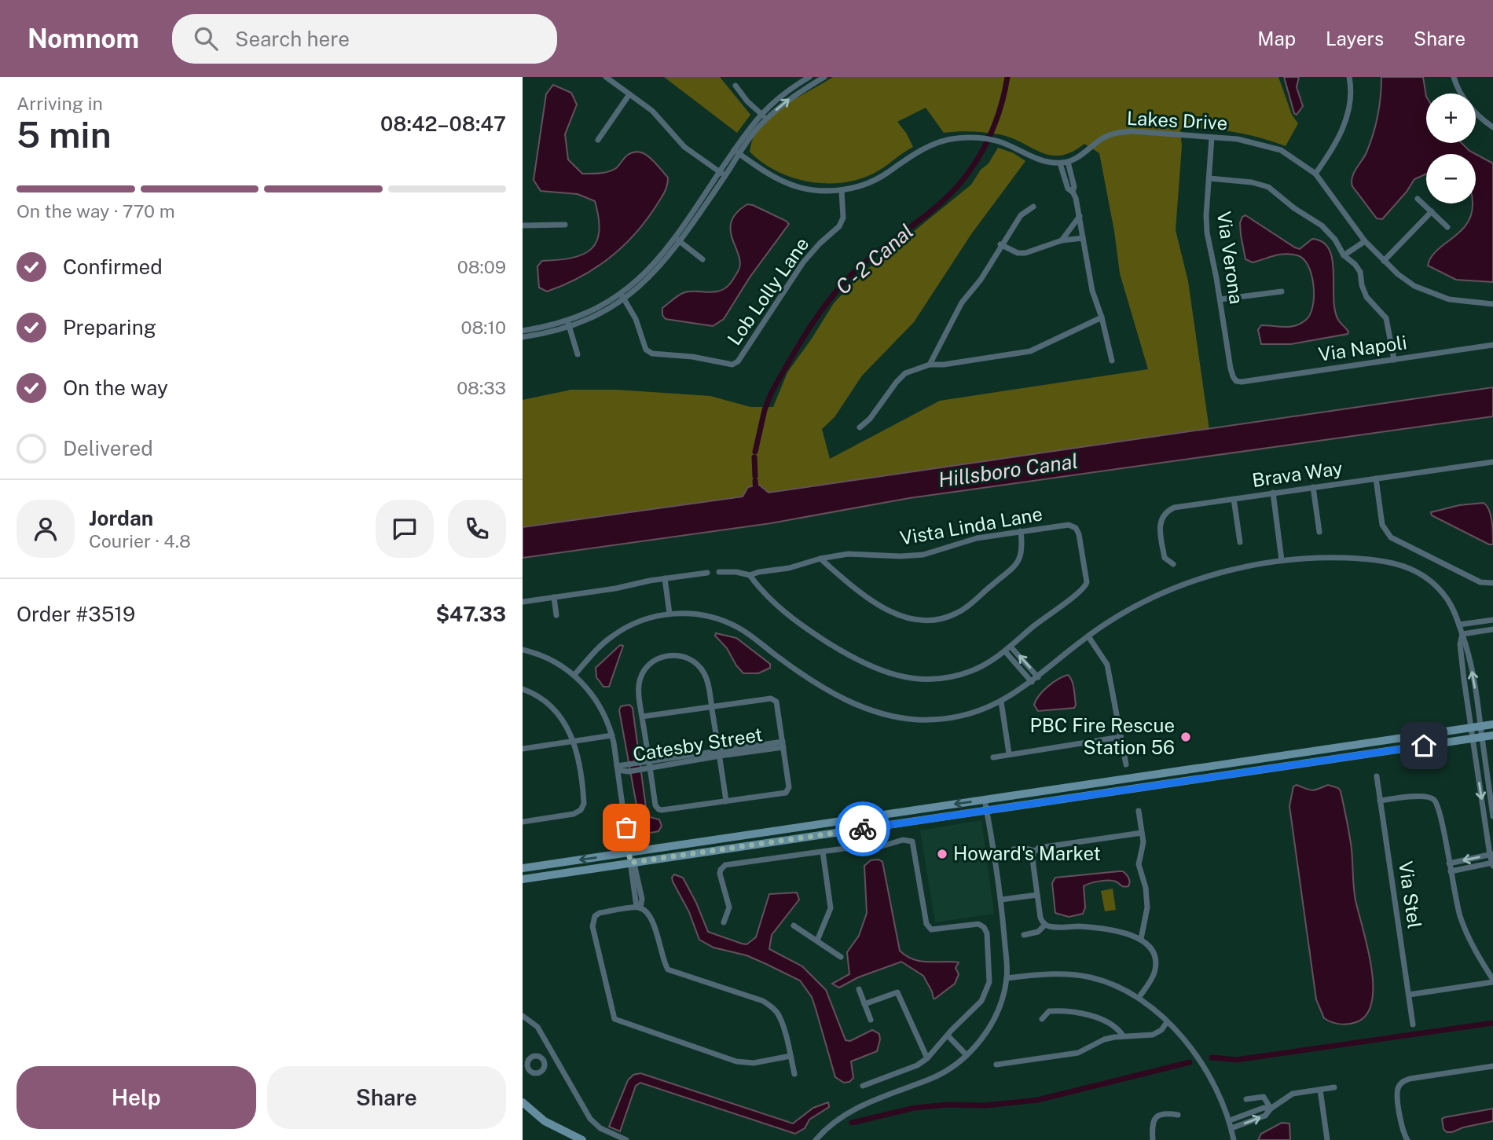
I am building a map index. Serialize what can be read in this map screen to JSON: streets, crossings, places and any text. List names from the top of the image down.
{
  "streets": {
    "street": [
      "Lakes Drive",
      "Via Verona",
      "Lob Lolly Lane",
      "Via Napoli",
      "Brava Way",
      "Vista Linda Lane",
      "Catesby Street",
      "Via Stel"
    ]
  },
  "crossings": [
    ["Lakes Drive", "Via Verona"],
    ["Lakes Drive", "Lob Lolly Lane"],
    ["Via Verona", "Via Napoli"]
  ],
  "water": ["C - 2 Canal", "Hillsboro Canal"],
  "places": ["PBC Fire Rescue Station 56", "Howard's Market"],
  "page": {
    "header": "Nomnom",
    "search": "Search here",
    "nav": ["Map", "Layers", "Share"],
    "heading": ["5 min", "Arriving in", "08:42–08:47"],
    "panel": [
      "Jordan",
      "Courier · 4.8",
      "Order #3519",
      "$47.33"
    ],
    "map_buttons": ["+", "−"],
    "bar": "On the way · 770 m",
    "list": [
      ["Confirmed", "08:09"],
      ["Preparing", "08:10"],
      ["On the way", "08:33"],
      "Delivered"
    ],
    "buttons": ["Help", "Share"]
  }
}
